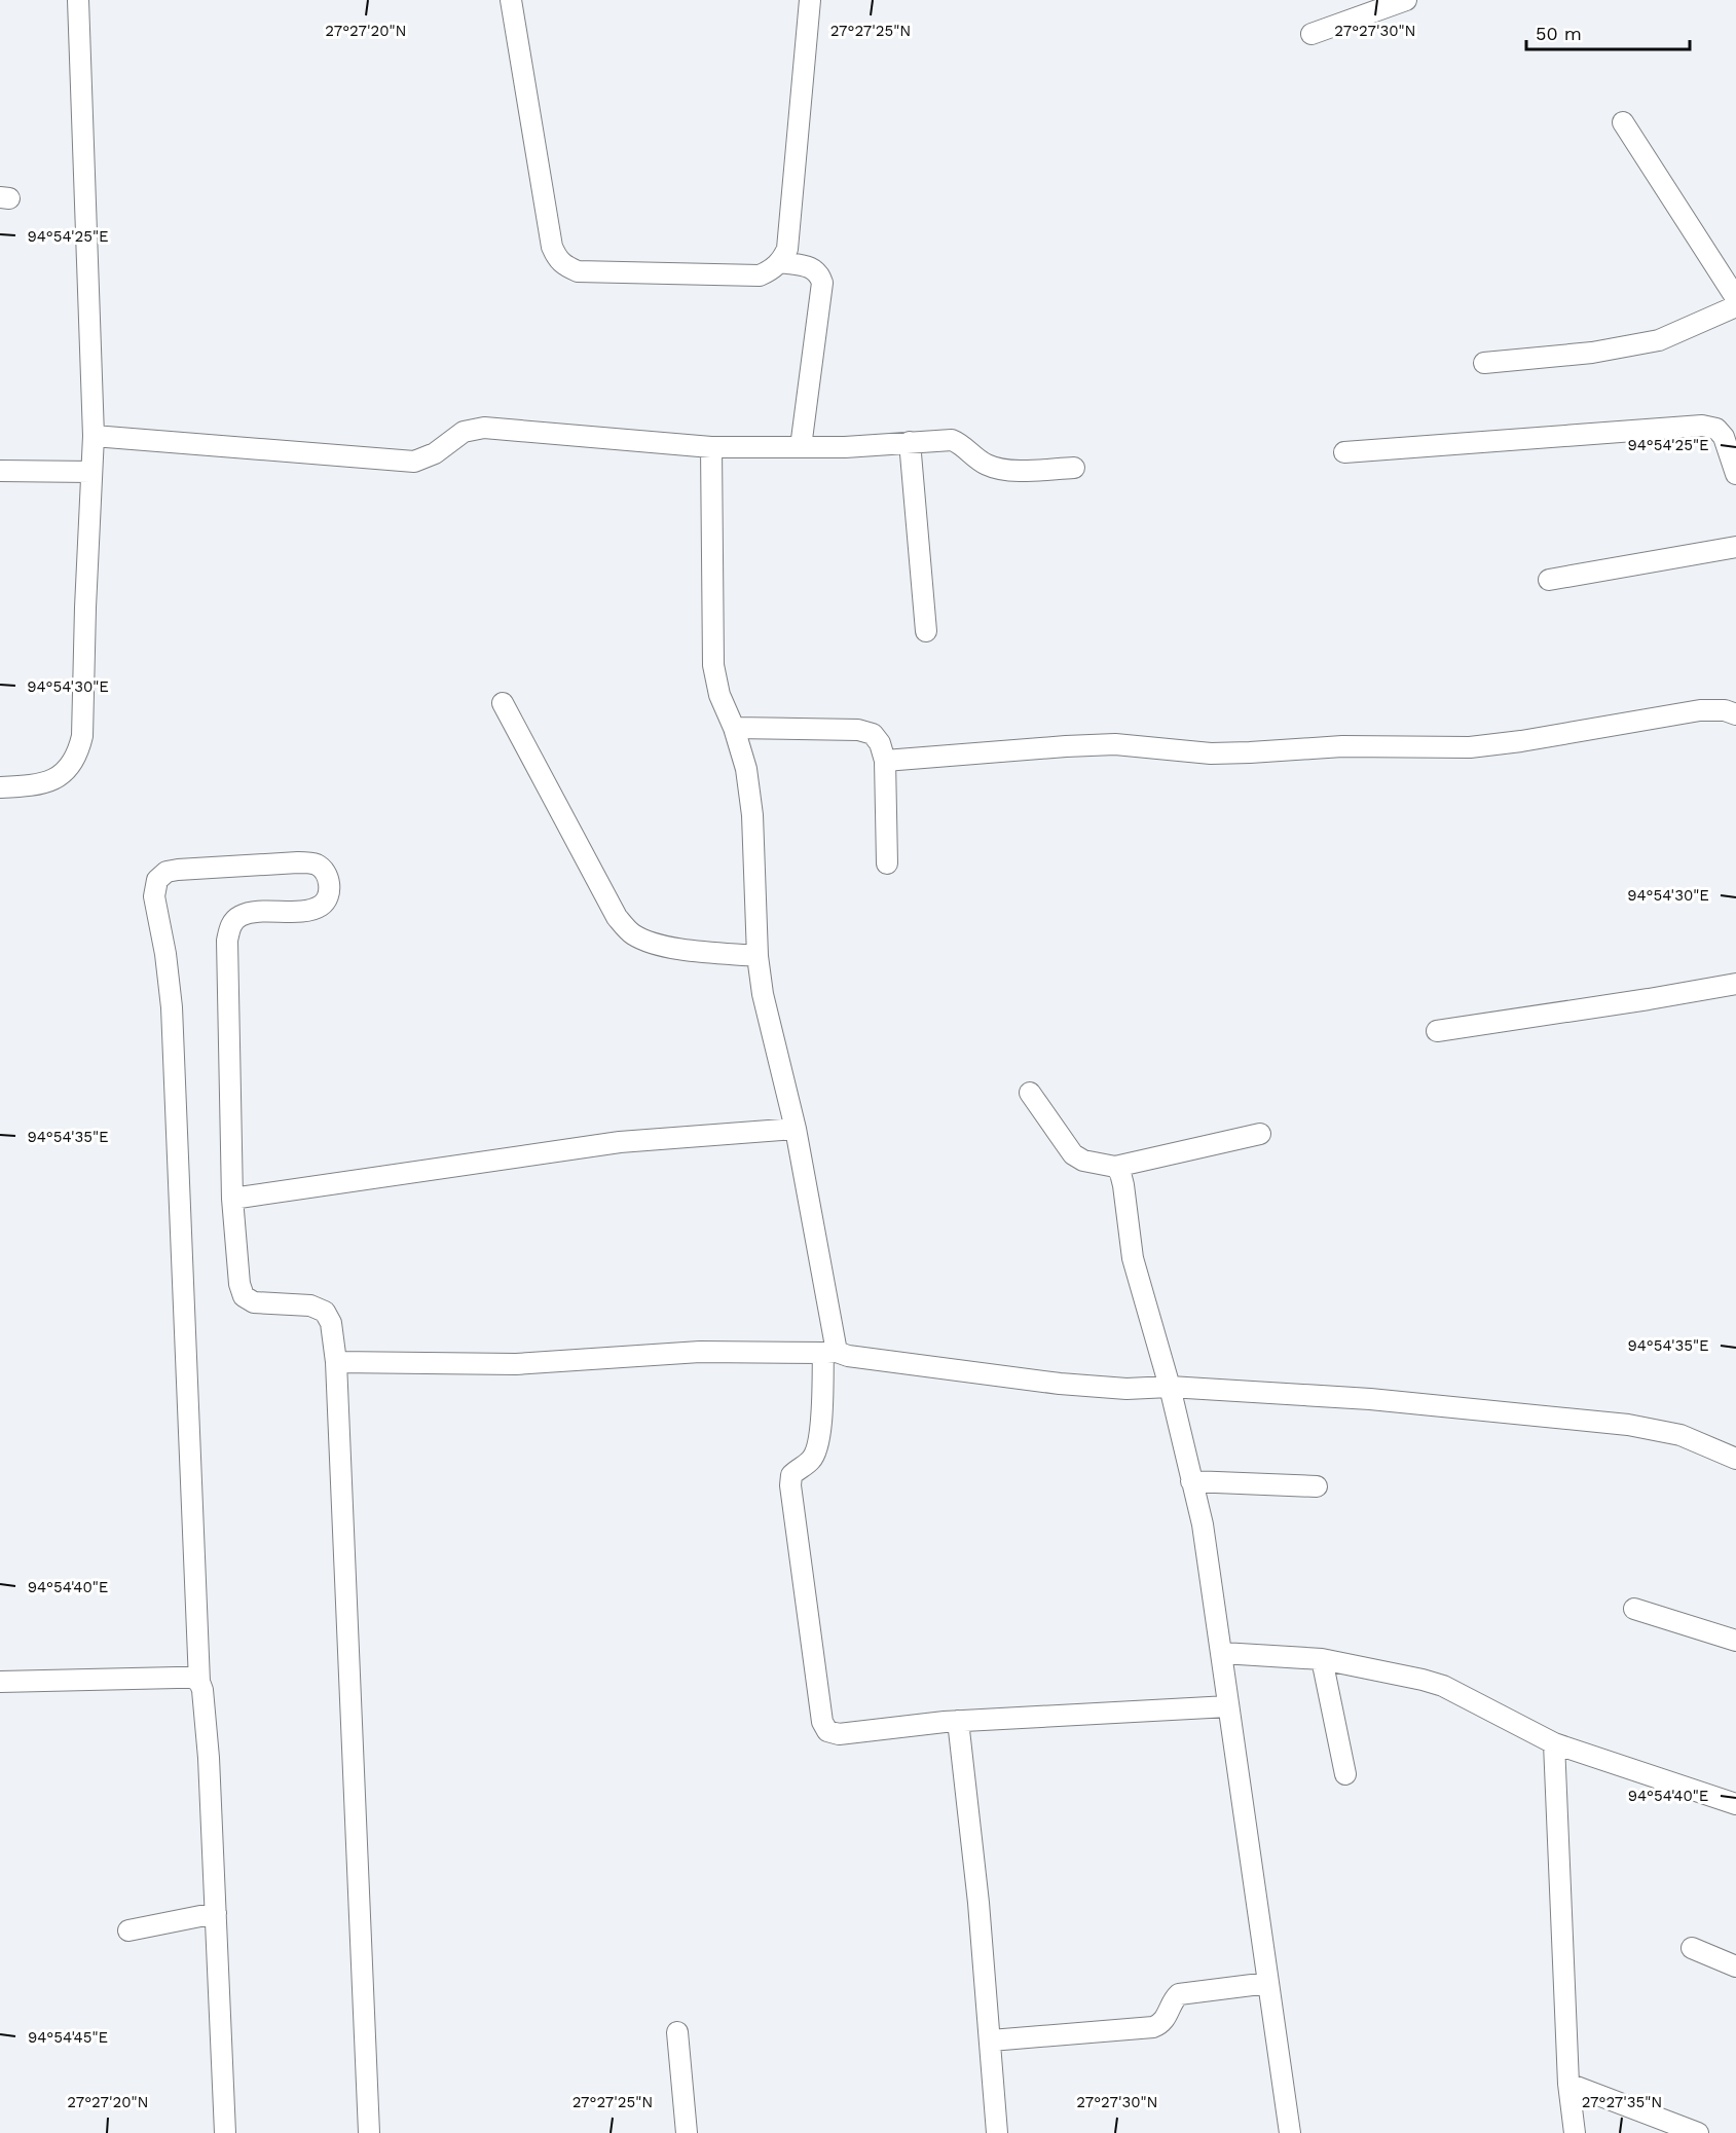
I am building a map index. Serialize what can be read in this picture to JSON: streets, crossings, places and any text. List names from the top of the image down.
{
  "scale_bar": "50 m",
  "coordinates": [
    "27°27'20\"N",
    "27°27'25\"N",
    "27°27'30\"N",
    "94°54'25\"E",
    "94°54'30\"E",
    "94°54'35\"E",
    "94°54'40\"E",
    "94°54'45\"E",
    "27°27'35\"N"
  ]
}
